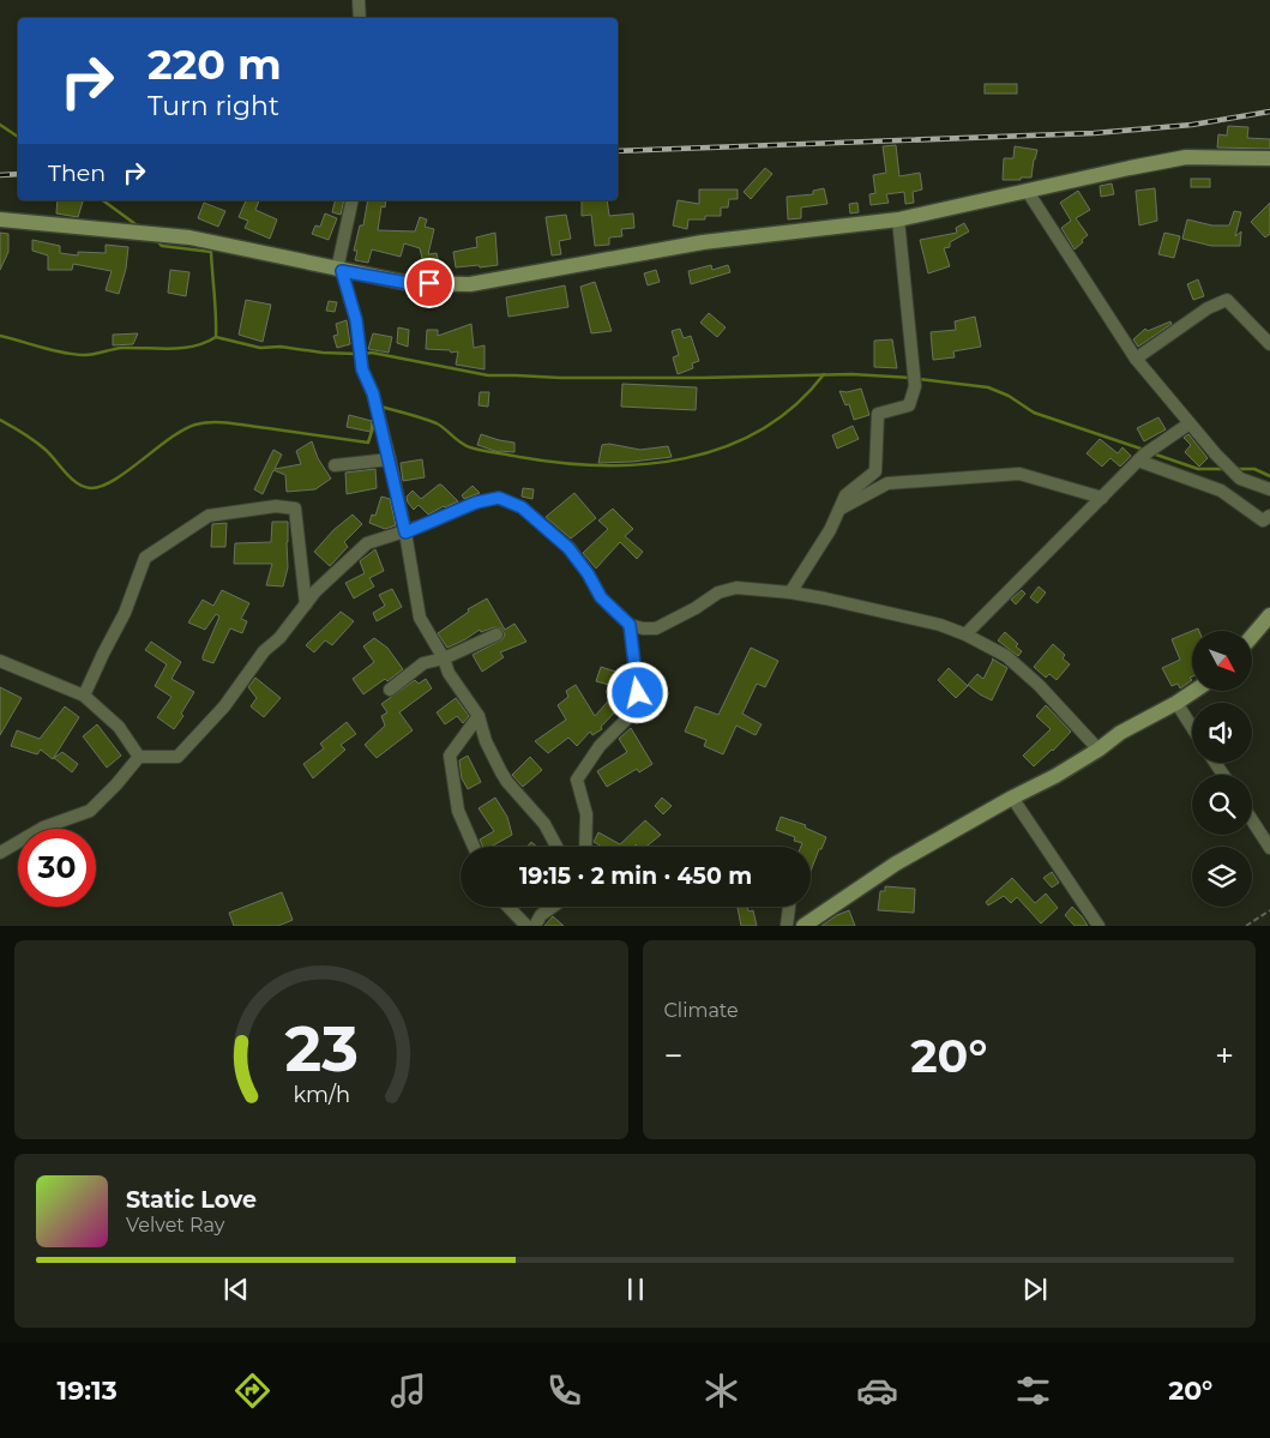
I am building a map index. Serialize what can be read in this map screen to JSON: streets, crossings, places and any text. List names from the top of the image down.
{
  "north": "bottom right",
  "page": {
    "turn": ["220 m", "Turn right"],
    "then": "Then",
    "limit": "30",
    "trip": "19:15 · 2 min · 450 m",
    "tile": "Climate",
    "heat": ["−", "20°", "+"],
    "song": ["Static Love", "Velvet Ray"],
    "tabs": ["19:13", "20°"],
    "gauge": ["23", "km/h"]
  }
}
